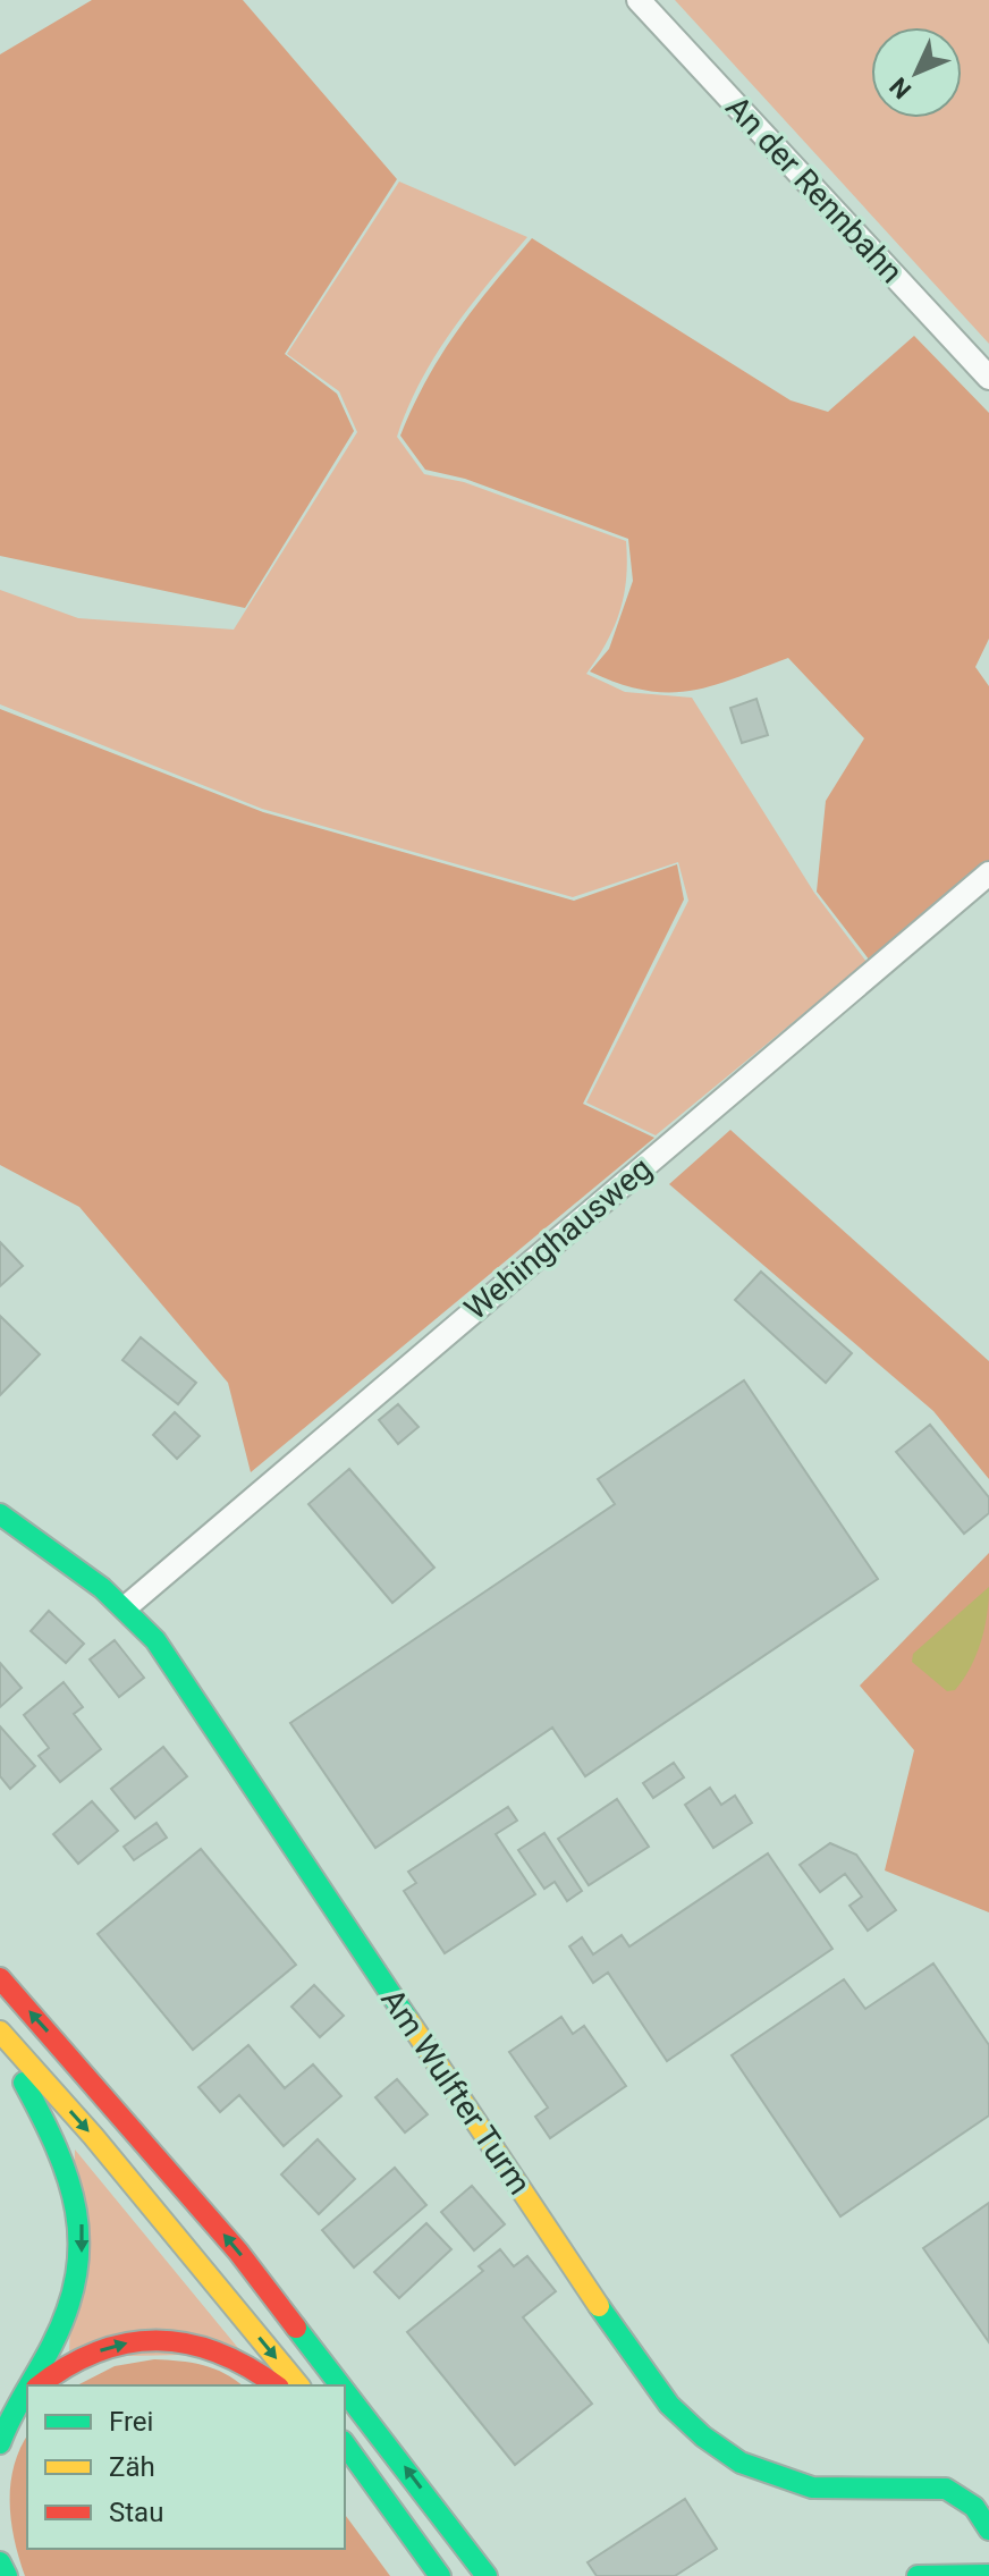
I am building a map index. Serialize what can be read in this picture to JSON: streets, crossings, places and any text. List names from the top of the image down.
{
  "streets": {
    "main road": ["Am Wulfter Turm"],
    "street": ["An der Rennbahn", "Wehinghausweg"]
  },
  "crossings": [
    ["Wehinghausweg", "Am Wulfter Turm"]
  ],
  "legend": ["Frei", "Zäh", "Stau"],
  "north": "bottom left"
}
